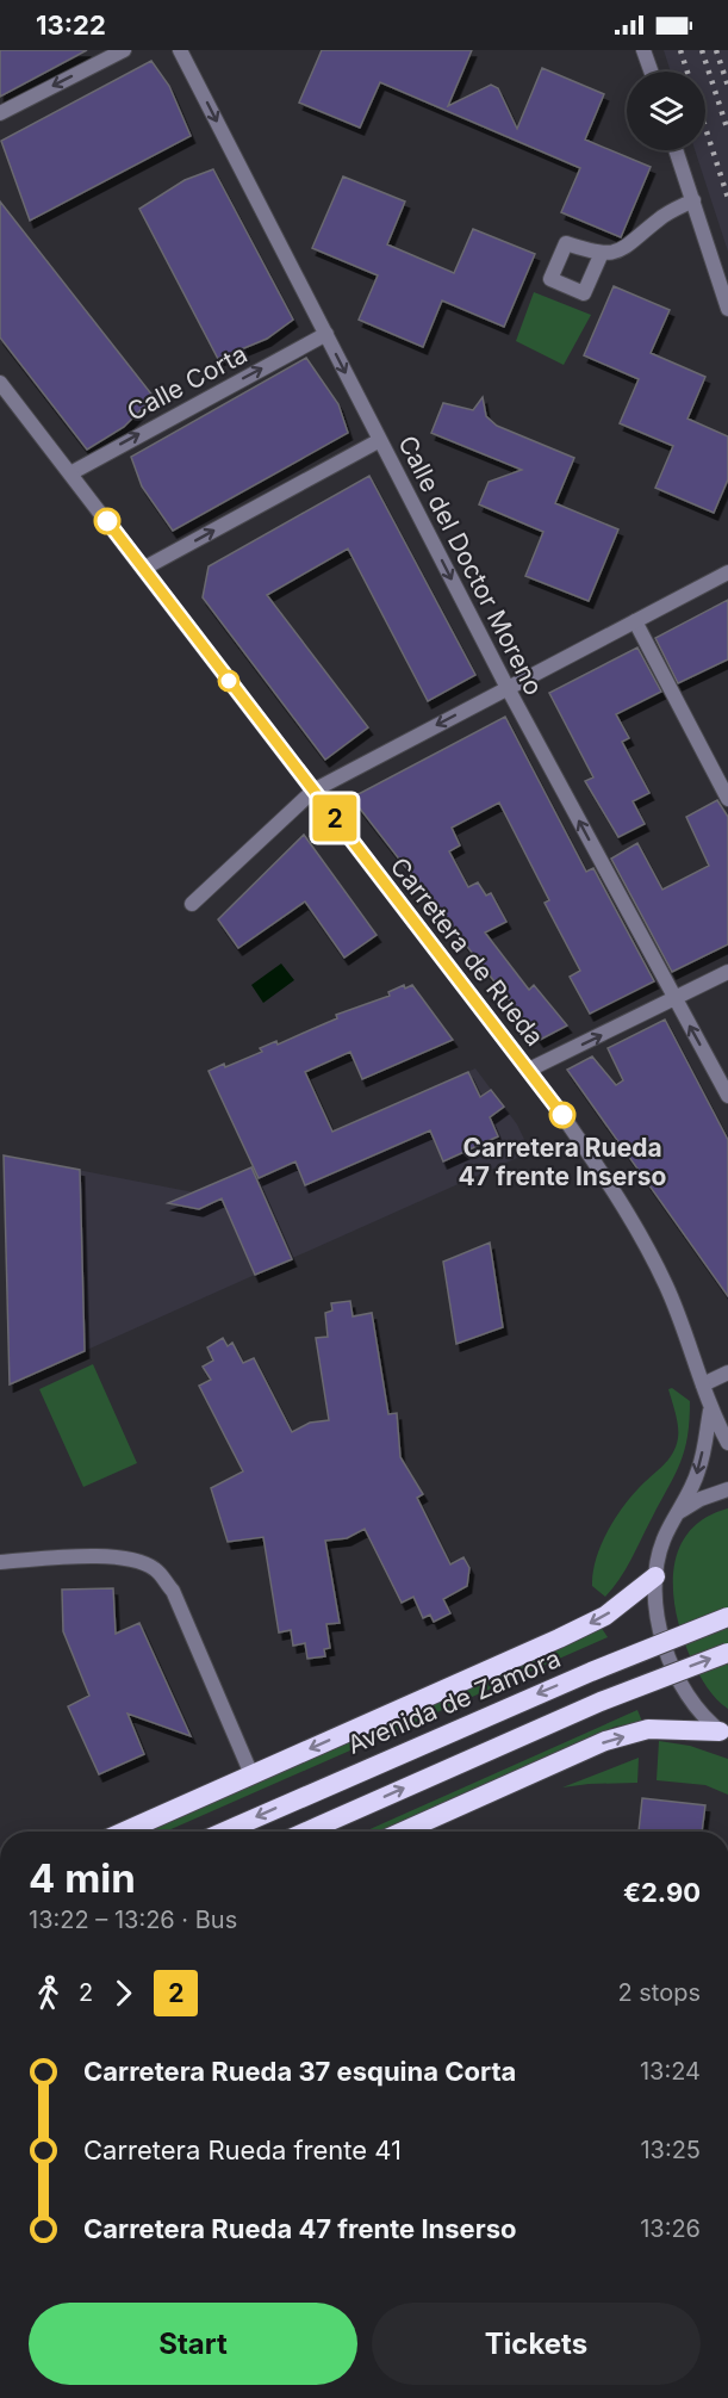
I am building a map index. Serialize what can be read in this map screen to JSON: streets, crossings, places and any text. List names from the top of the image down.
{
  "streets": {
    "highway": ["Avenida de Zamora"],
    "street": ["Calle Corta", "Calle del Doctor Moreno", "Carretera de Rueda"]
  },
  "crossings": [
    ["Calle Corta", "Calle del Doctor Moreno"],
    ["Calle Corta", "Carretera de Rueda"]
  ],
  "places": ["Carretera Rueda 47 frente Inserso"],
  "lines": ["bus line 2"],
  "page": {
    "status": "13:22",
    "on_map": "2",
    "heading": ["4 min", "13:22 – 13:26 · Bus", "€2.90"],
    "legs": ["2", "2", "2 stops"],
    "list": [
      {
        "name": "Carretera Rueda 37 esquina Corta",
        "value": "13:24"
      },
      {
        "name": "Carretera Rueda frente 41",
        "value": "13:25"
      },
      {
        "name": "Carretera Rueda 47 frente Inserso",
        "value": "13:26"
      }
    ],
    "buttons": ["Start", "Tickets"]
  }
}
